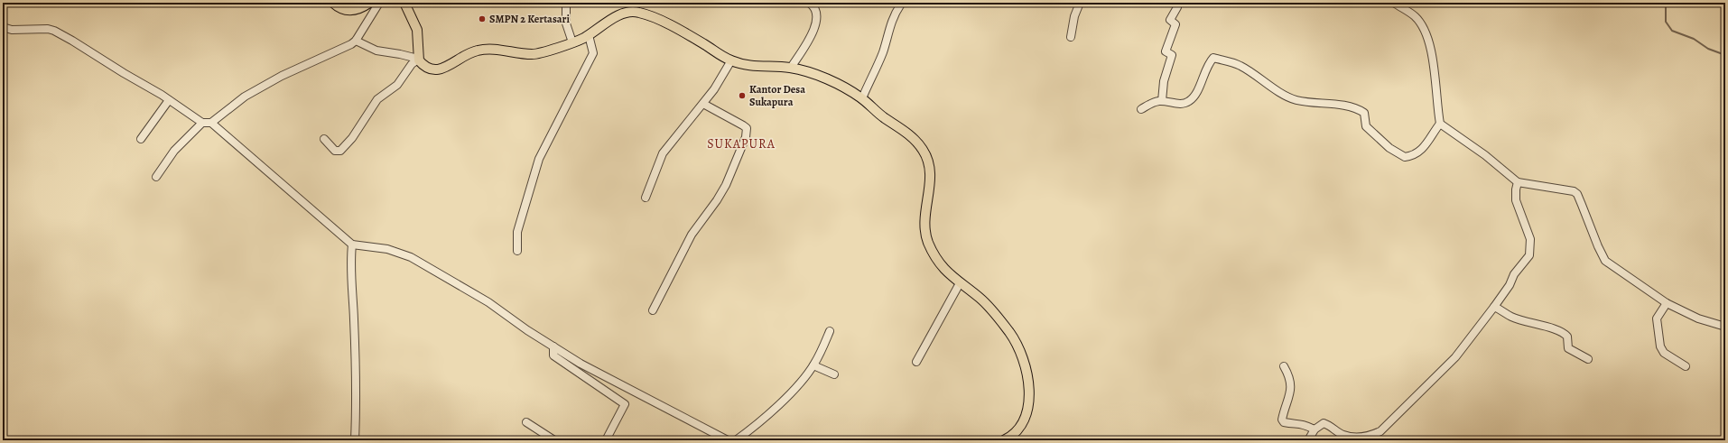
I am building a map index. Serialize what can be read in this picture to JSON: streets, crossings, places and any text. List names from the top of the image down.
{
  "districts": ["SUKAPURA"],
  "places": ["SMPN 2 Kertasari", "Kantor Desa Sukapura"]
}
